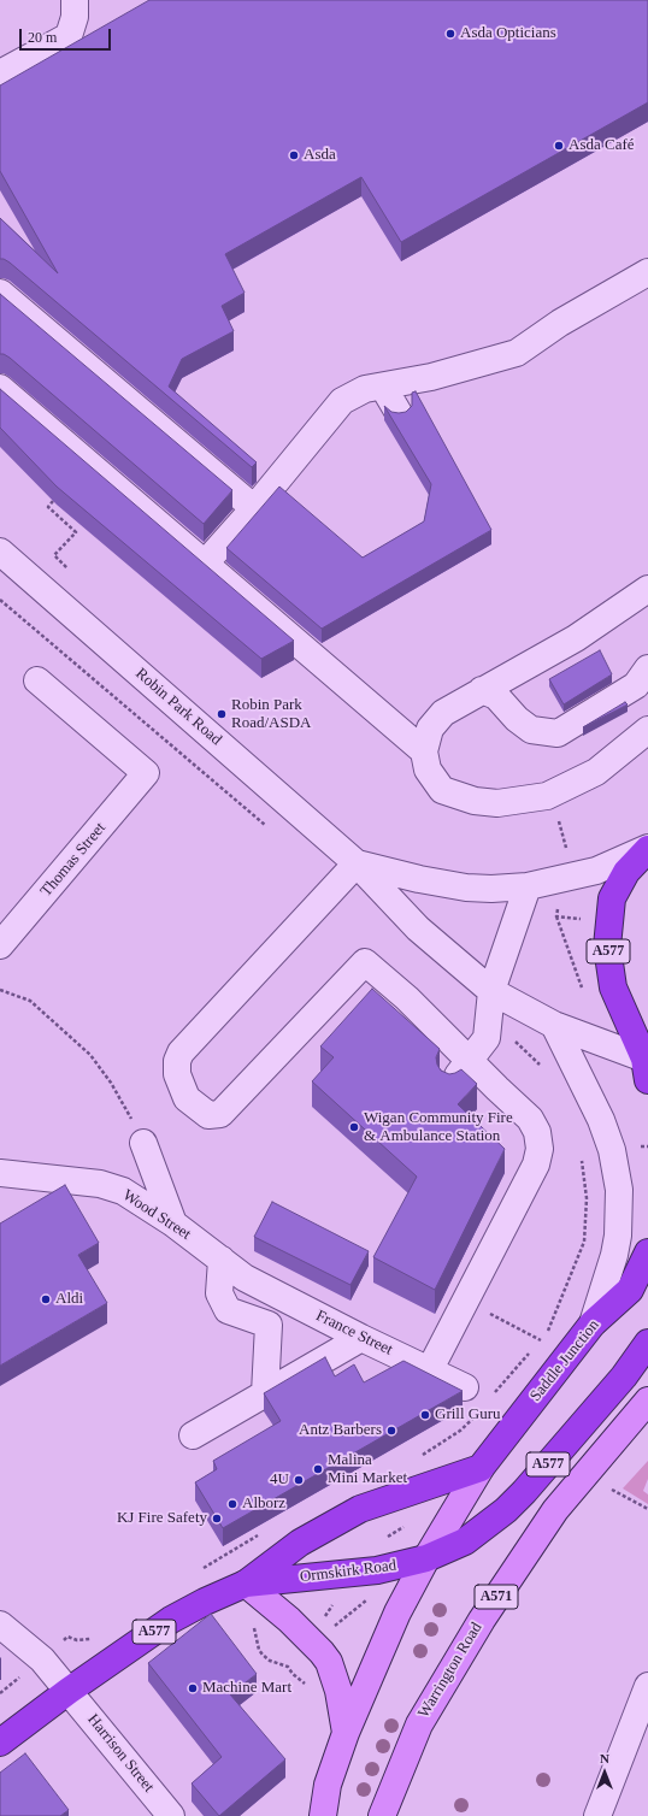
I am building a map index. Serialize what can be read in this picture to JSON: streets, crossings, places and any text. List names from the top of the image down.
{
  "streets": {
    "highway": ["A577", "Saddle Junction", "Ormskirk Road"],
    "main road": ["A571", "Warrington Road"],
    "street": [
      "Robin Park Road",
      "Thomas Street",
      "Wood Street",
      "France Street",
      "Harrison Street"
    ]
  },
  "crossings": [
    ["Robin Park Road", "A577"],
    ["Wood Street", "France Street"],
    ["Saddle Junction", "Ormskirk Road"],
    ["Ormskirk Road", "Harrison Street"]
  ],
  "places": [
    "Asda Opticians",
    "Asda Café",
    "Asda",
    "Robin Park Road/ASDA",
    "Wigan Community Fire & Ambulance Station",
    "Aldi",
    "Grill Guru",
    "Antz Barbers",
    "Malina Mini Market",
    "4U",
    "Alborz",
    "KJ Fire Safety",
    "Machine Mart"
  ],
  "scale_bar": "20 m",
  "north": "top"
}
